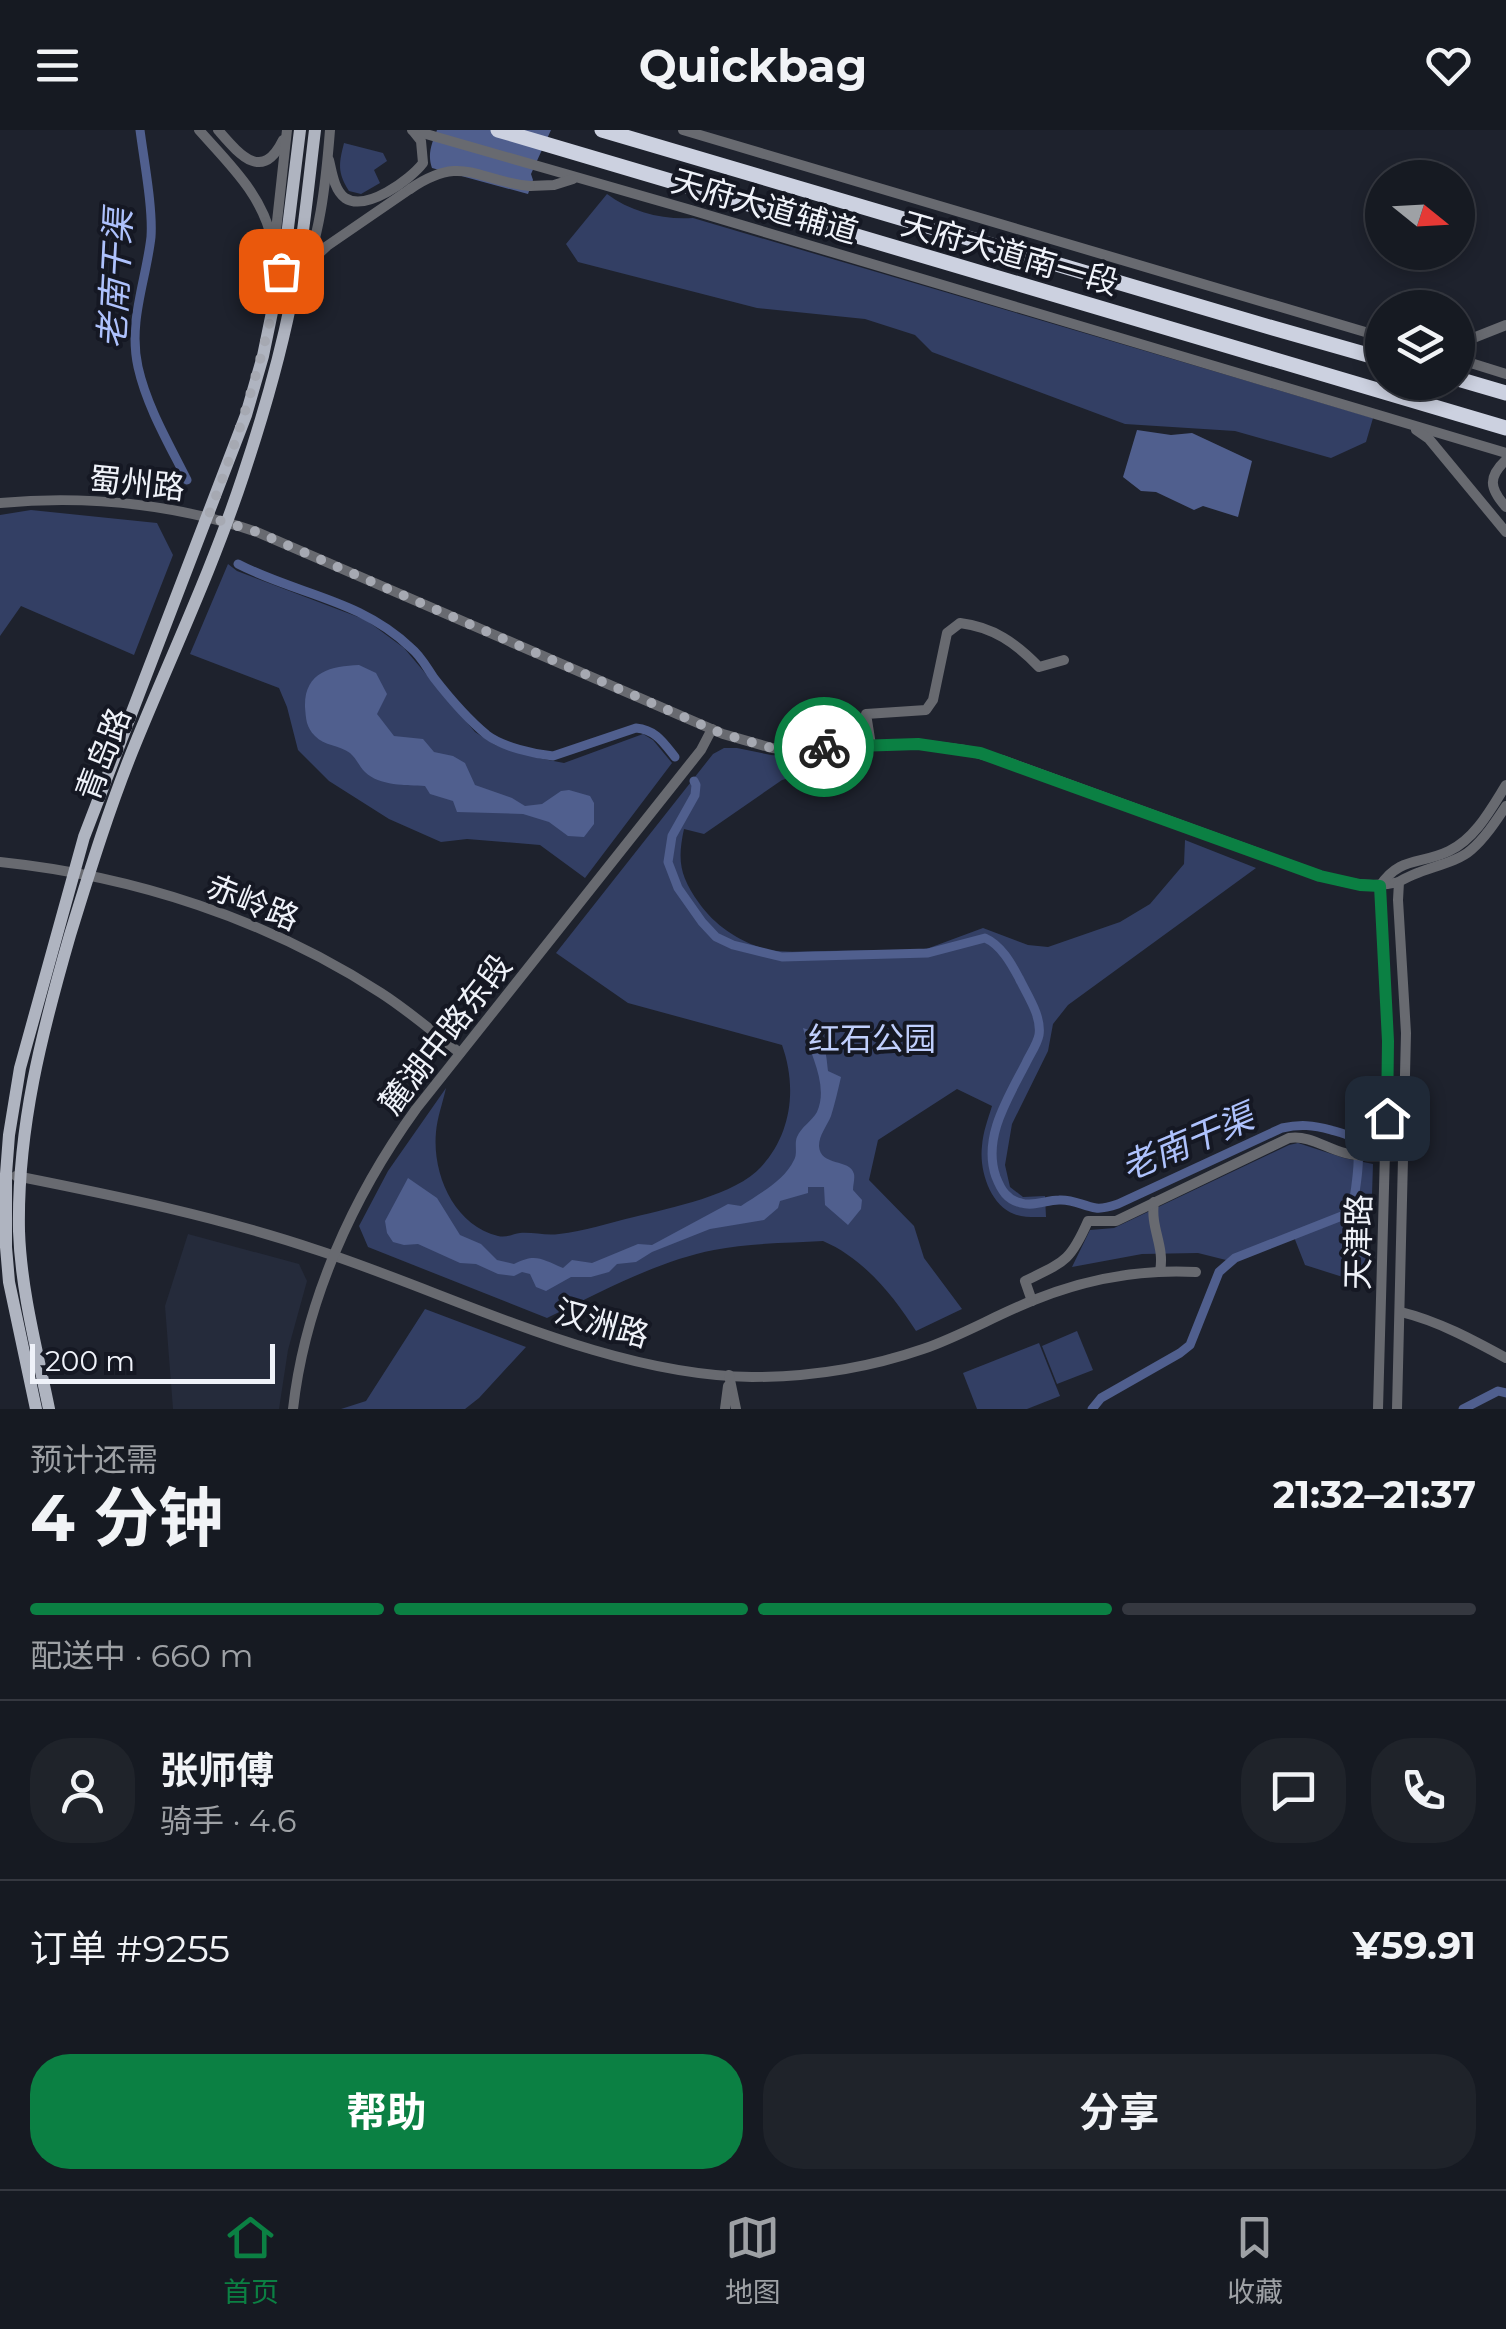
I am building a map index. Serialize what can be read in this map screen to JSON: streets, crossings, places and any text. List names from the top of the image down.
{
  "streets": {
    "highway": ["天府大道南一段"],
    "main road": ["青岛路"],
    "street": [
      "天府大道辅道",
      "蜀州路",
      "赤岭路",
      "麓湖中路东段",
      "天津路",
      "汉洲路"
    ]
  },
  "crossings": [
    ["蜀州路", "青岛路"],
    ["蜀州路", "麓湖中路东段"],
    ["蜀州路", "天津路"],
    ["青岛路", "赤岭路"],
    ["青岛路", "汉洲路"],
    ["赤岭路", "麓湖中路东段"],
    ["麓湖中路东段", "汉洲路"]
  ],
  "water": ["老南干渠"],
  "parks": ["红石公园"],
  "scale_bar": "200 m",
  "north": "right",
  "page": {
    "header": "Quickbag",
    "scale": "200 m",
    "heading": ["4 分钟", "预计还需", "21:32–21:37"],
    "panel": [
      "张师傅",
      "骑手 · 4.6",
      "订单 #9255",
      "¥59.91"
    ],
    "bar": "配送中 · 660 m",
    "buttons": ["帮助", "分享"],
    "tabs": ["首页", "地图", "收藏"]
  }
}
